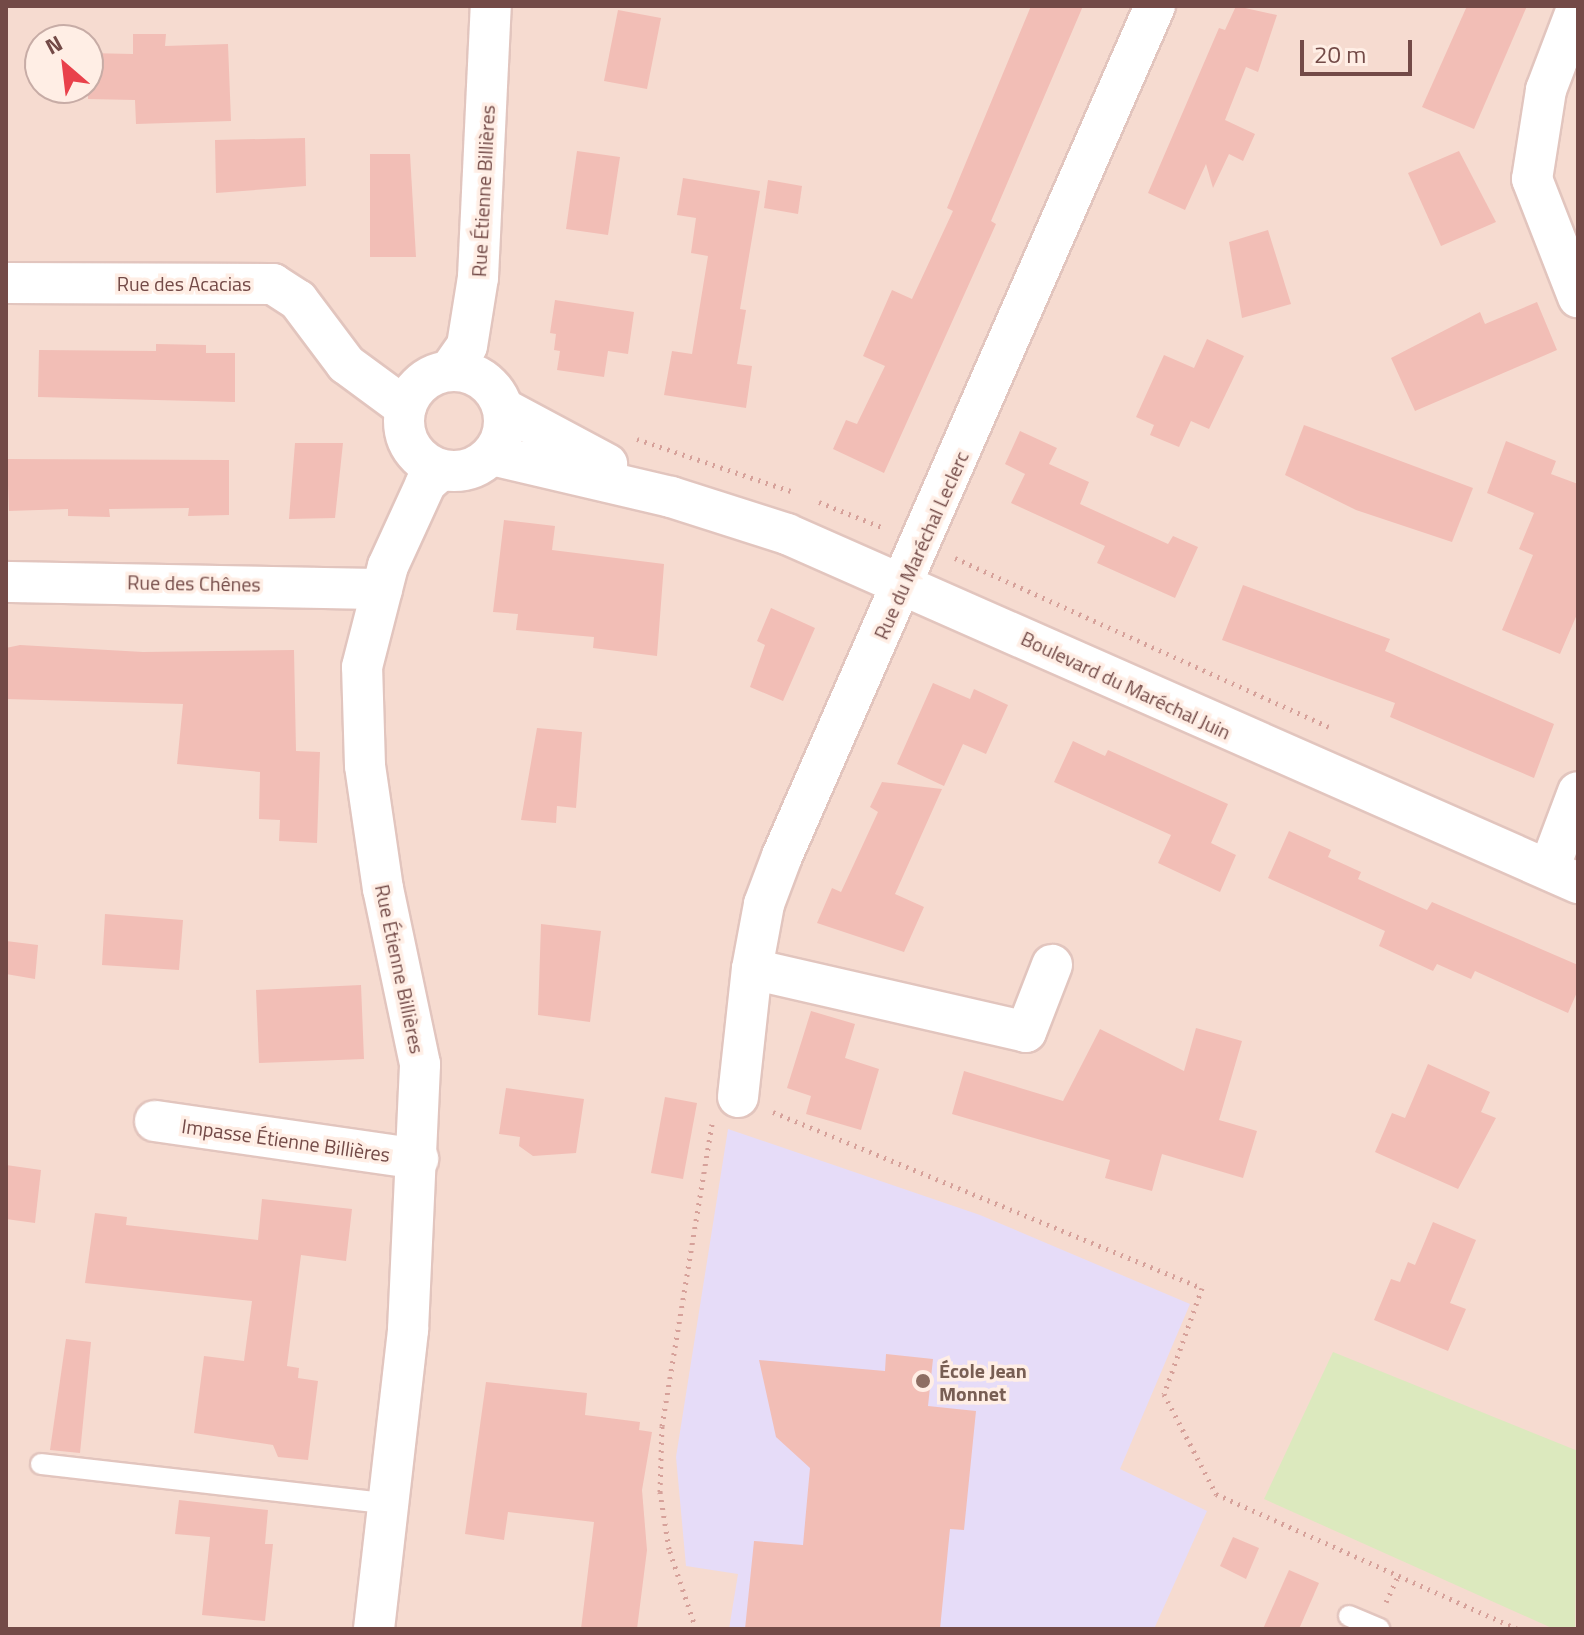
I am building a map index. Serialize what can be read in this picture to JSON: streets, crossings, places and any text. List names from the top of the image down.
{
  "streets": {
    "street": [
      "Rue Étienne Billières",
      "Rue des Acacias",
      "Rue du Maréchal Leclerc",
      "Rue des Chênes",
      "Boulevard du Maréchal Juin",
      "Impasse Étienne Billières"
    ]
  },
  "crossings": [
    ["Rue Étienne Billières", "Rue des Acacias"],
    ["Rue Étienne Billières", "Rue des Chênes"],
    ["Rue Étienne Billières", "Boulevard du Maréchal Juin"],
    ["Rue Étienne Billières", "Impasse Étienne Billières"],
    ["Rue des Acacias", "Boulevard du Maréchal Juin"],
    ["Rue du Maréchal Leclerc", "Boulevard du Maréchal Juin"]
  ],
  "places": ["École Jean Monnet"],
  "scale_bar": "20 m",
  "north": "top left"
}
